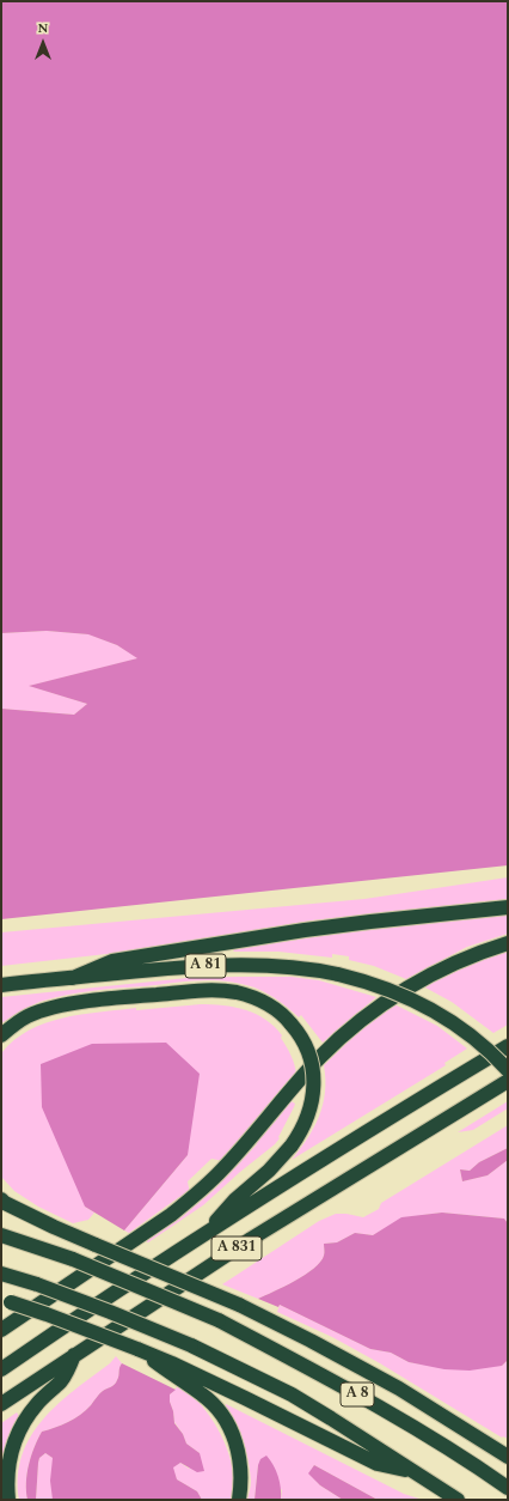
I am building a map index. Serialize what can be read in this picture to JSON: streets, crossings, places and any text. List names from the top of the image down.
{
  "streets": {
    "highway": ["A 81", "A 831", "A 8"]
  },
  "north": "top"
}
